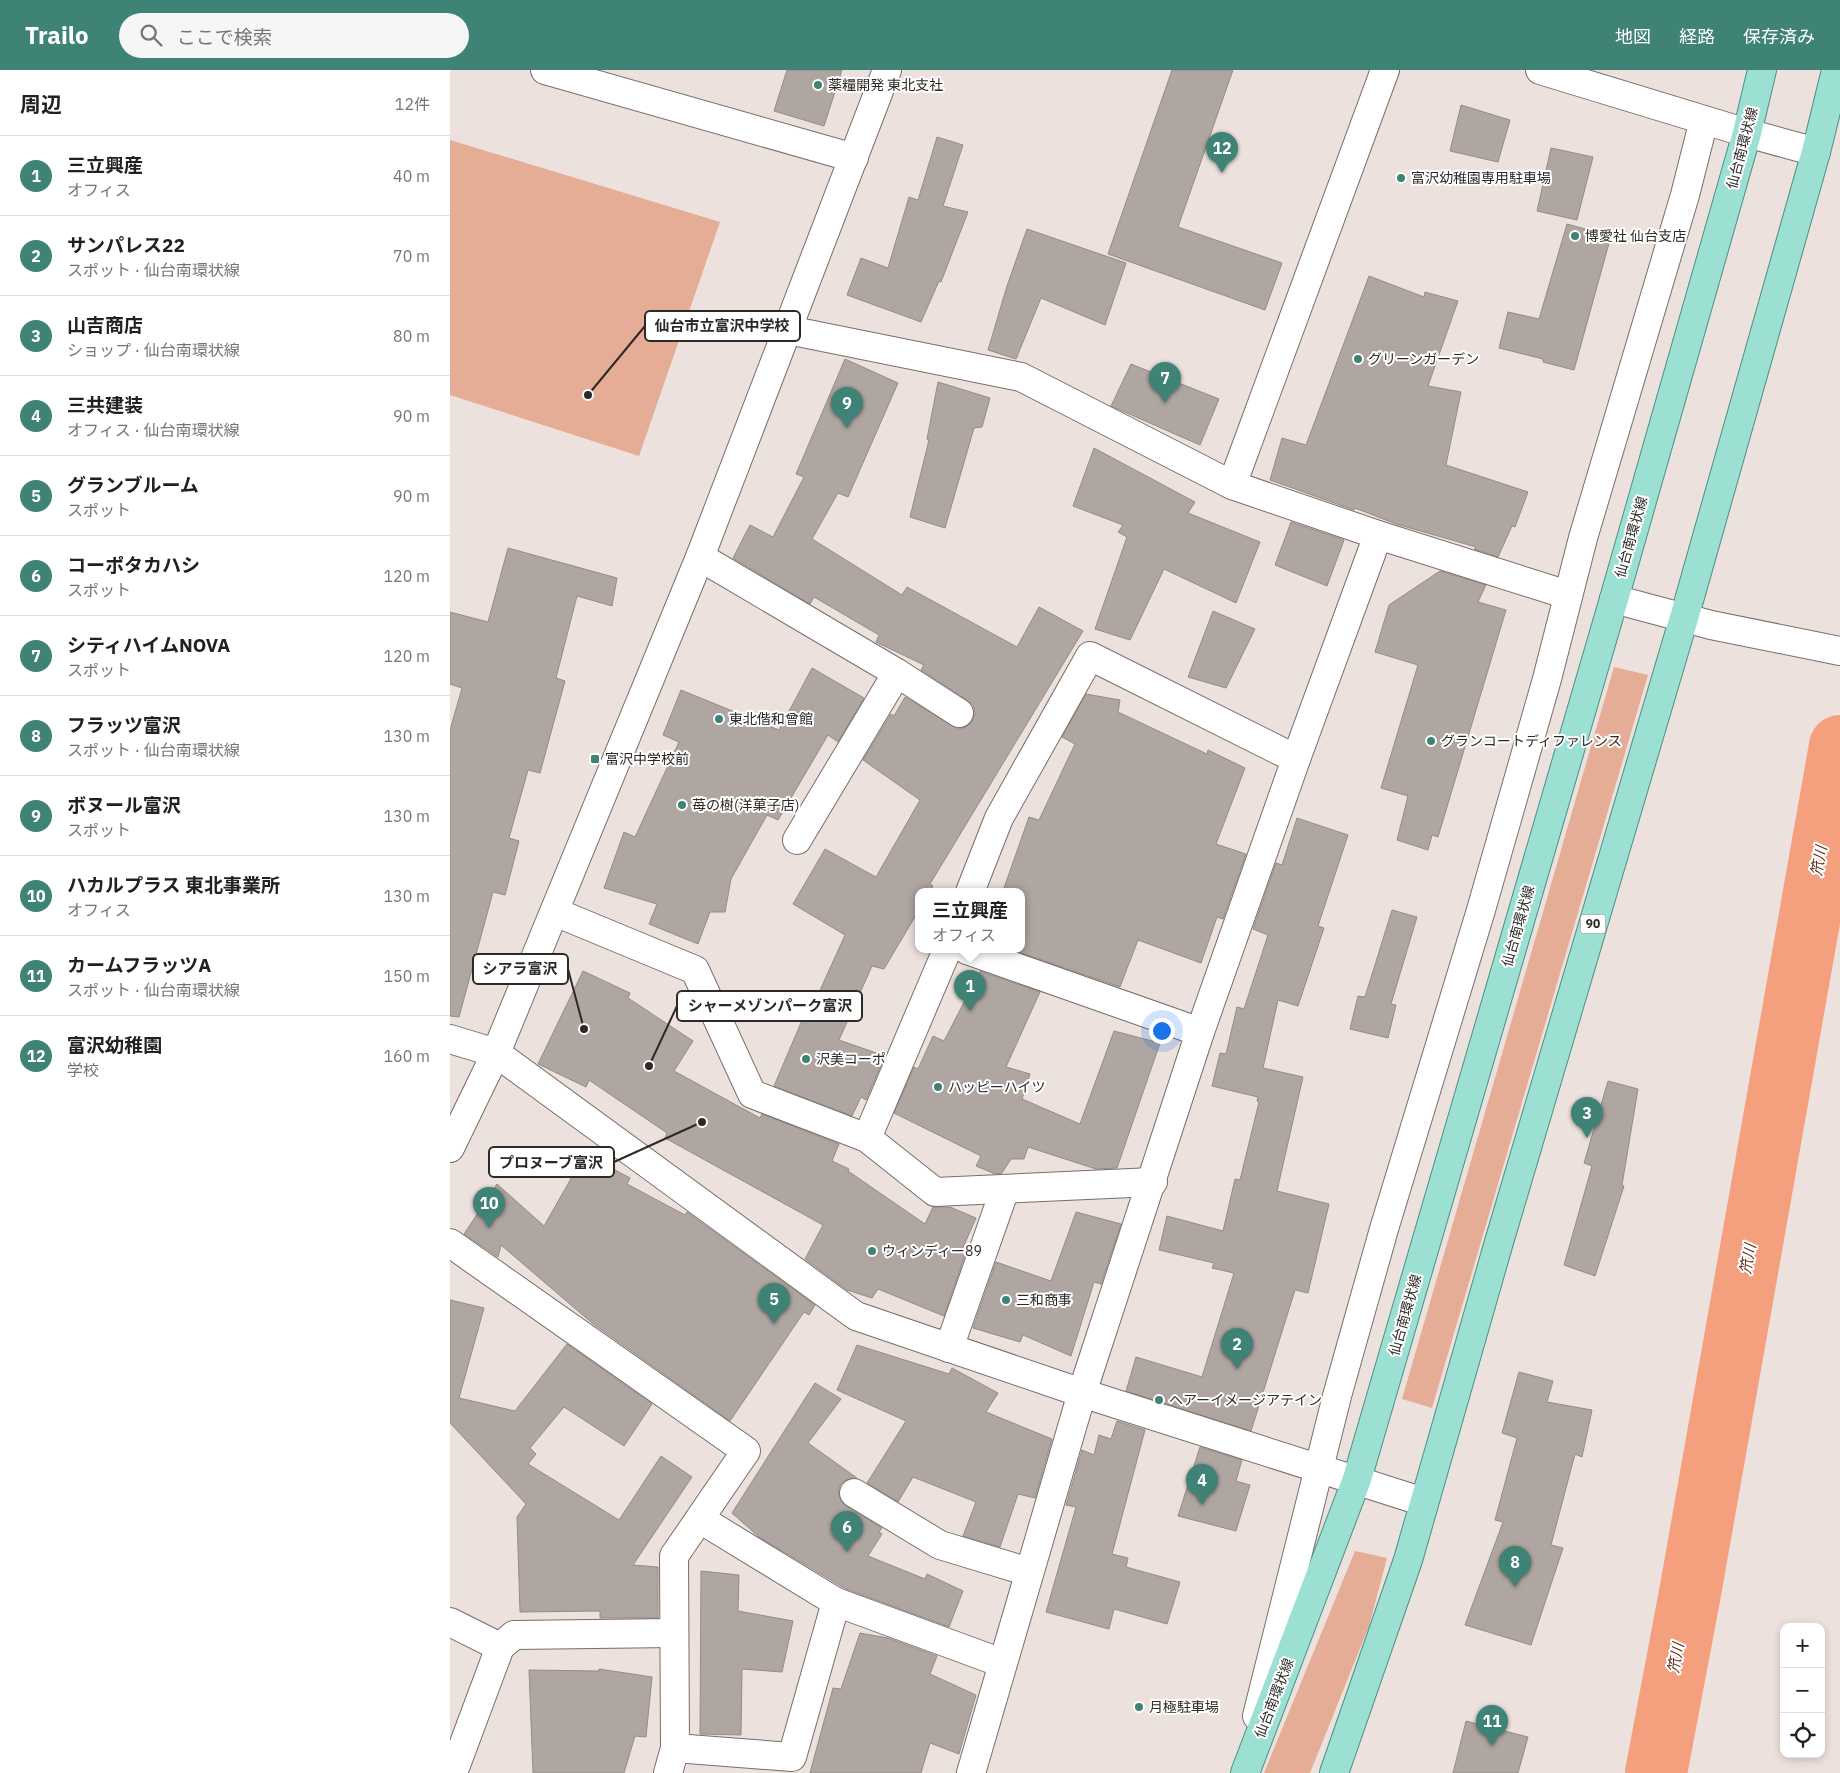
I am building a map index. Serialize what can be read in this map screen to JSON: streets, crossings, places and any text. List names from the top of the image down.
{
  "streets": {
    "main road": ["仙台南環状線", "90"]
  },
  "water": ["笊川"],
  "places": {
    "other": [
      "薬糧開発 東北支社",
      "富沢幼稚園専用駐車場",
      "博愛社 仙台支店",
      "グリーンガーデン",
      "仙台市立富沢中学校",
      "東北偕和曾館",
      "グランコートディファレンス",
      "苺の樹(洋菓子店)",
      "シアラ富沢",
      "沢美コーポ",
      "シャーメゾンパーク富沢",
      "ハッピーハイツ",
      "プロヌーブ富沢",
      "ウィンディー89",
      "三和商事",
      "ヘアーイメージアテイン",
      "月極駐車場"
    ],
    "transit": ["富沢中学校前"]
  },
  "page": {
    "header": "Trailo",
    "search": "ここで検索",
    "nav": ["地図", "経路", "保存済み"],
    "heading": ["周辺", "12件"],
    "pins": [
      "12",
      "7",
      "9",
      "1",
      "3",
      "10",
      "5",
      "2",
      "4",
      "6",
      "8",
      "11"
    ],
    "list": [
      {
        "mark": "1",
        "name": "三立興産",
        "note": "オフィス",
        "value": "40 m"
      },
      {
        "mark": "2",
        "name": "サンパレス22",
        "note": "スポット · 仙台南環状線",
        "value": "70 m"
      },
      {
        "mark": "3",
        "name": "山吉商店",
        "note": "ショップ · 仙台南環状線",
        "value": "80 m"
      },
      {
        "mark": "4",
        "name": "三共建装",
        "note": "オフィス · 仙台南環状線",
        "value": "90 m"
      },
      {
        "mark": "5",
        "name": "グランブルーム",
        "note": "スポット",
        "value": "90 m"
      },
      {
        "mark": "6",
        "name": "コーポタカハシ",
        "note": "スポット",
        "value": "120 m"
      },
      {
        "mark": "7",
        "name": "シティハイムNOVA",
        "note": "スポット",
        "value": "120 m"
      },
      {
        "mark": "8",
        "name": "フラッツ富沢",
        "note": "スポット · 仙台南環状線",
        "value": "130 m"
      },
      {
        "mark": "9",
        "name": "ボヌール富沢",
        "note": "スポット",
        "value": "130 m"
      },
      {
        "mark": "10",
        "name": "ハカルプラス 東北事業所",
        "note": "オフィス",
        "value": "130 m"
      },
      {
        "mark": "11",
        "name": "カームフラッツA",
        "note": "スポット · 仙台南環状線",
        "value": "150 m"
      },
      {
        "mark": "12",
        "name": "富沢幼稚園",
        "note": "学校",
        "value": "160 m"
      }
    ],
    "popup": ["三立興産", "オフィス"],
    "map_buttons": ["+", "−"]
  }
}
